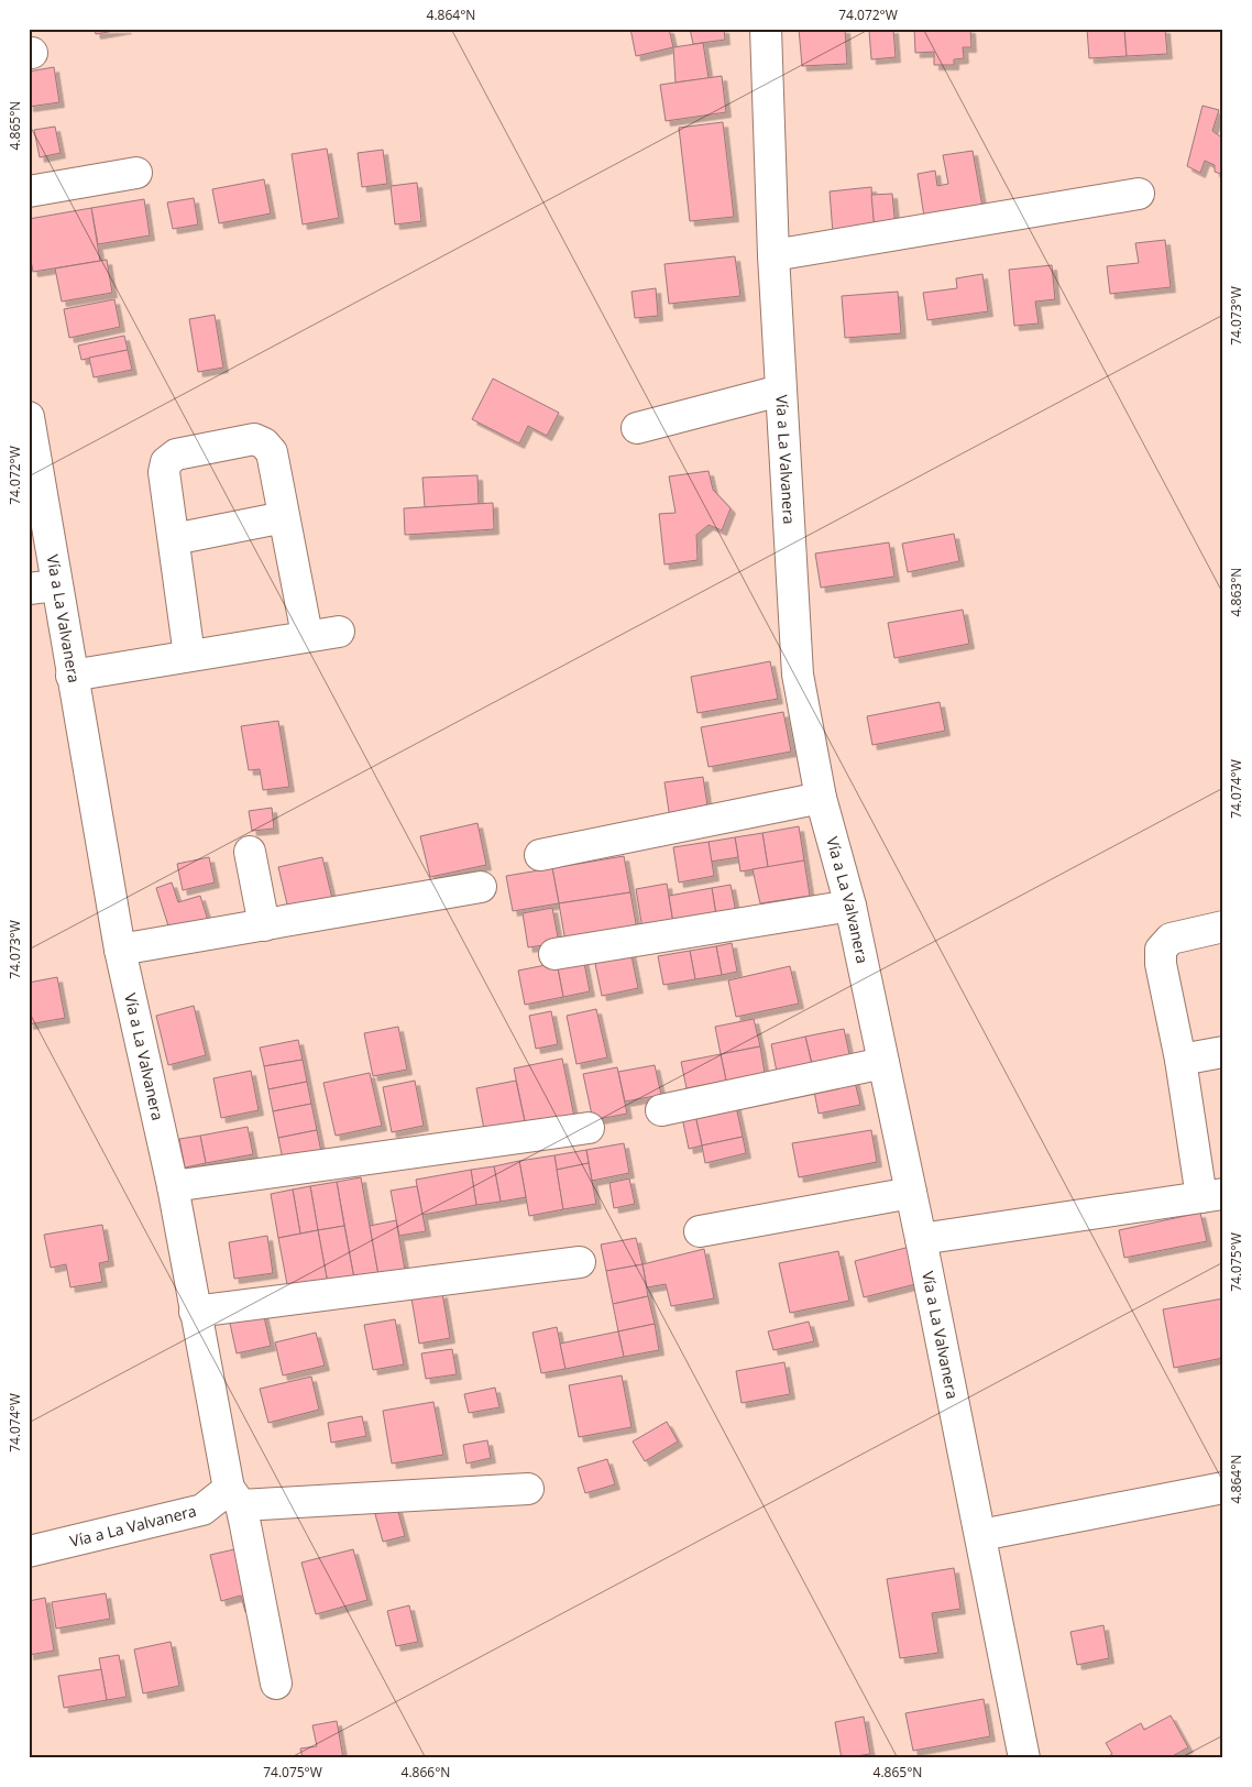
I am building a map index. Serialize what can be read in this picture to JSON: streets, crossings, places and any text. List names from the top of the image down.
{
  "streets": {
    "street": ["Vía a La Valvanera"]
  },
  "coordinates": [
    "4.864°N",
    "74.072°W",
    "4.865°N",
    "74.073°W",
    "4.863°N",
    "74.074°W",
    "74.075°W",
    "4.866°N"
  ]
}
